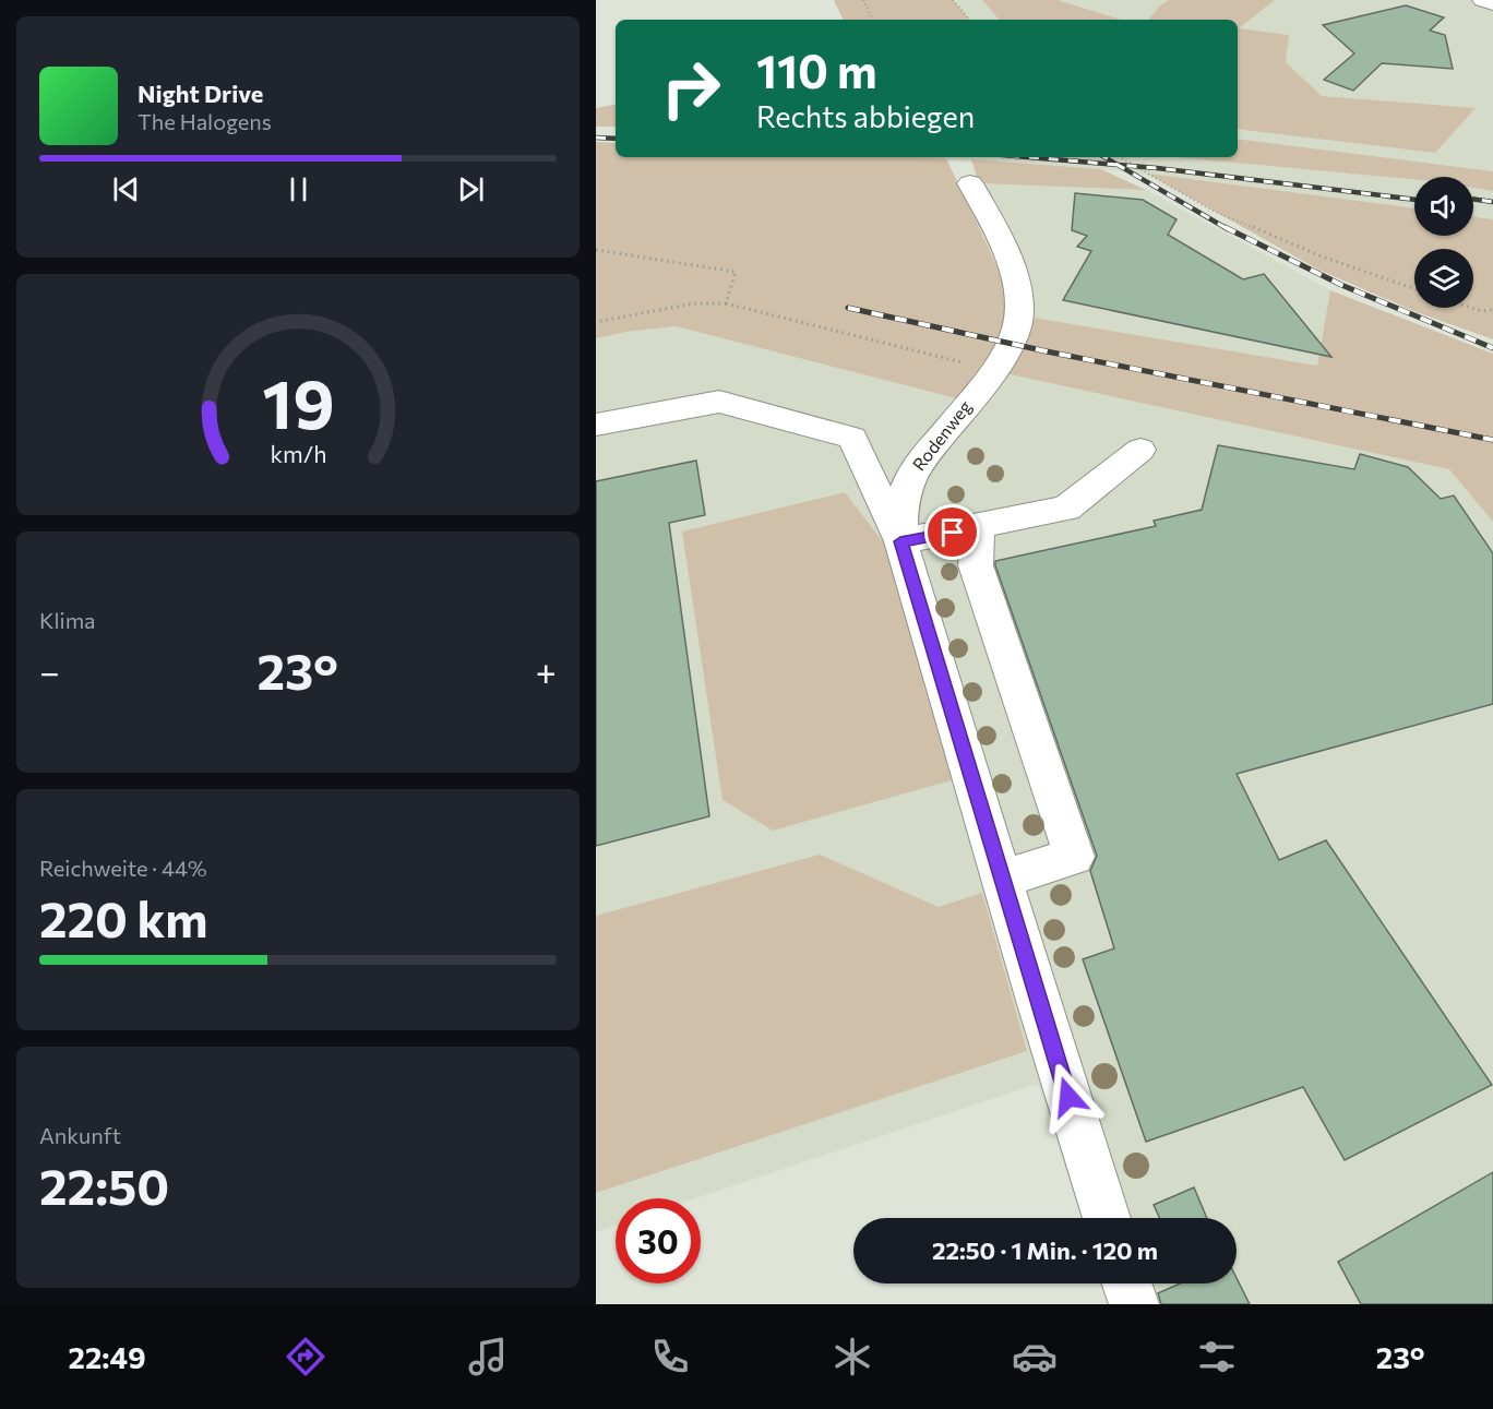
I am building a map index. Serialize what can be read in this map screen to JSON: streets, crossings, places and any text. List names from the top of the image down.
{
  "streets": {
    "street": ["Rodenweg"]
  },
  "page": {
    "turn": ["110 m", "Rechts abbiegen"],
    "song": ["Night Drive", "The Halogens"],
    "tile": [
      "Klima",
      ["Reichweite · 44%", "220 km"],
      ["Ankunft", "22:50"]
    ],
    "heat": ["−", "23°", "+"],
    "limit": "30",
    "trip": "22:50 · 1 Min. · 120 m",
    "tabs": ["22:49", "23°"],
    "gauge": ["19", "km/h"]
  }
}
